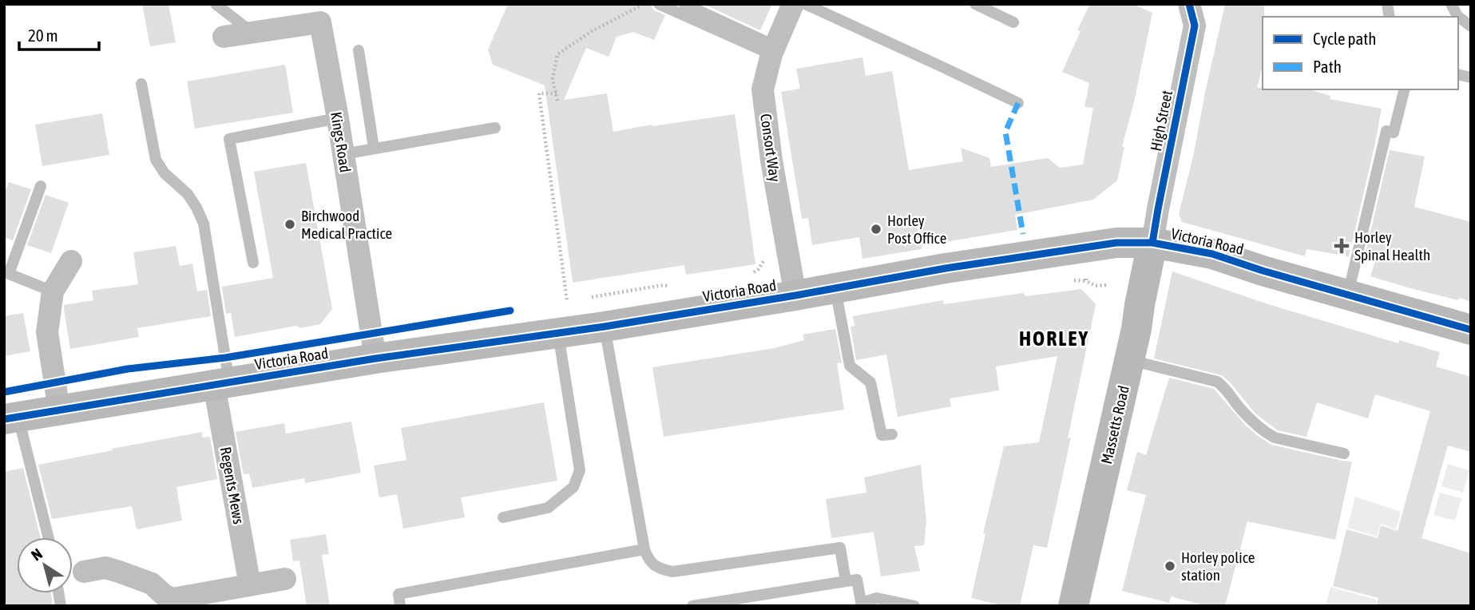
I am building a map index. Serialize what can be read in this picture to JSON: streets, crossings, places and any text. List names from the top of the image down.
{
  "streets": {
    "street": [
      "High Street",
      "Kings Road",
      "Consort Way",
      "Victoria Road",
      "Massetts Road",
      "Regents Mews"
    ]
  },
  "crossings": [
    ["High Street", "Victoria Road"],
    ["High Street", "Massetts Road"],
    ["Kings Road", "Victoria Road"],
    ["Consort Way", "Victoria Road"],
    ["Victoria Road", "Massetts Road"],
    ["Victoria Road", "Regents Mews"]
  ],
  "districts": ["HORLEY"],
  "places": {
    "other": ["Birchwood Medical Practice", "Horley Post Office", "Horley police station"],
    "health": ["Horley Spinal Health"]
  },
  "legend": ["Cycle path", "Path"],
  "scale_bar": "20 m",
  "north": "top left"
}
